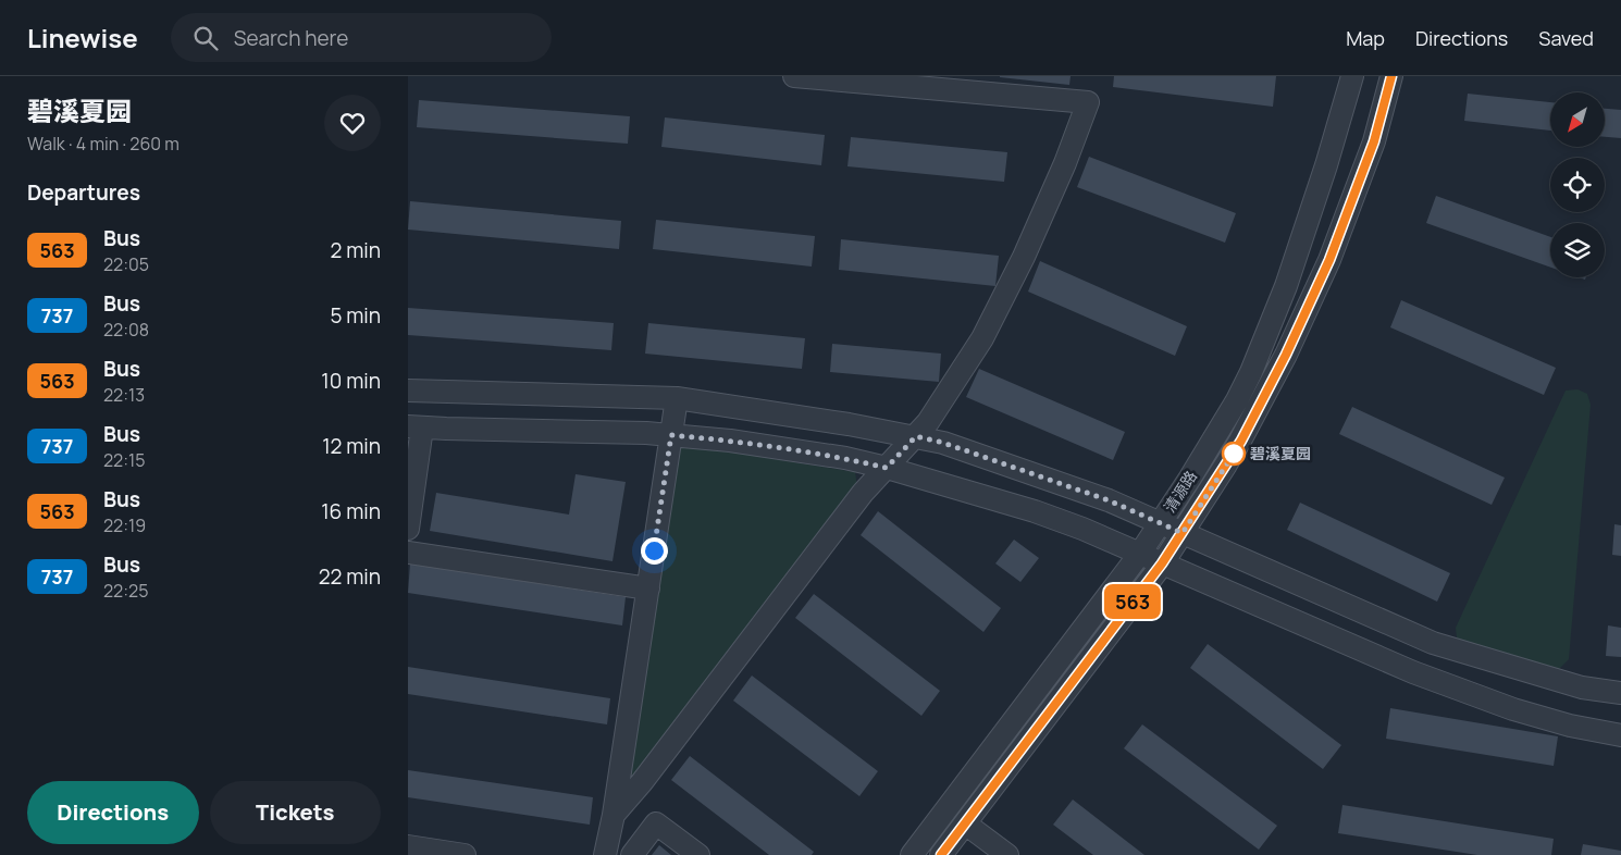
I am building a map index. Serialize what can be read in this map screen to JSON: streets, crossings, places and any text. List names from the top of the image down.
{
  "streets": {
    "street": ["清源路"]
  },
  "places": ["碧溪夏园"],
  "lines": ["bus line 563"],
  "north": "bottom left",
  "page": {
    "header": "Linewise",
    "search": "Search here",
    "nav": ["Map", "Directions", "Saved"],
    "heading": [
      ["碧溪夏园", "Walk · 4 min · 260 m"],
      "Departures"
    ],
    "on_map": "563",
    "list": [
      {
        "mark": "563",
        "name": "Bus",
        "note": "22:05",
        "value": "2 min"
      },
      {
        "mark": "737",
        "name": "Bus",
        "note": "22:08",
        "value": "5 min"
      },
      {
        "mark": "563",
        "name": "Bus",
        "note": "22:13",
        "value": "10 min"
      },
      {
        "mark": "737",
        "name": "Bus",
        "note": "22:15",
        "value": "12 min"
      },
      {
        "mark": "563",
        "name": "Bus",
        "note": "22:19",
        "value": "16 min"
      },
      {
        "mark": "737",
        "name": "Bus",
        "note": "22:25",
        "value": "22 min"
      }
    ],
    "buttons": ["Directions", "Tickets"]
  }
}
